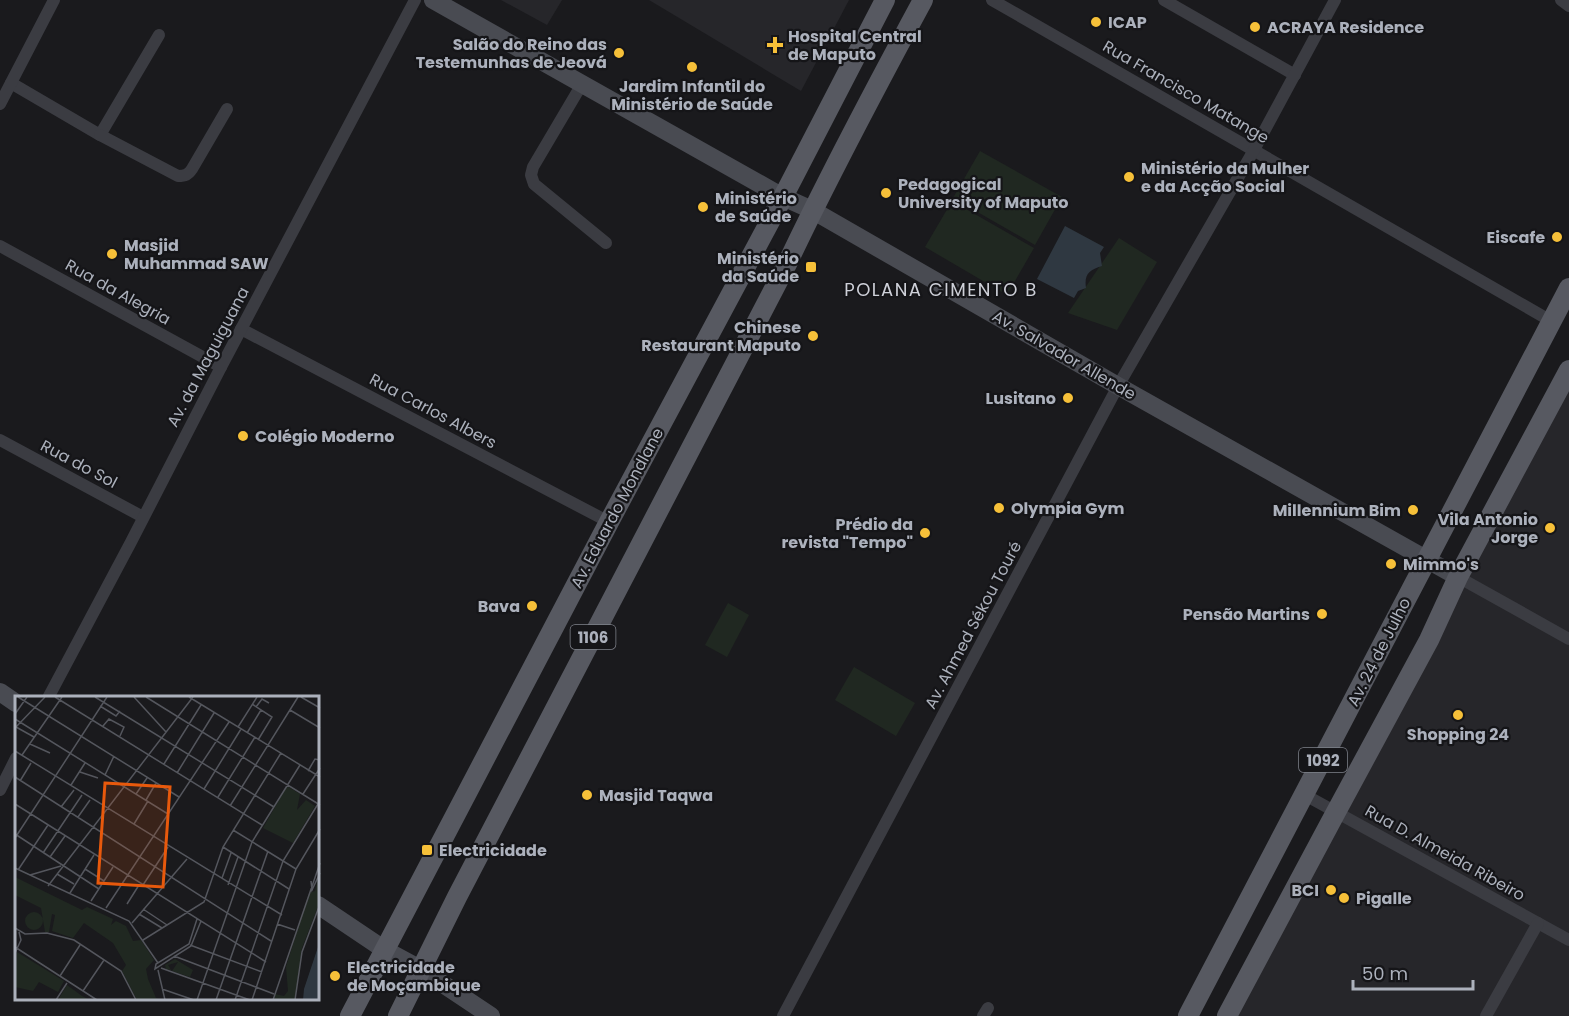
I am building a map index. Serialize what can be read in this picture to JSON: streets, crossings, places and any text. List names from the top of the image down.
{
  "streets": {
    "main road": [
      "Av. Eduardo Mondlane",
      "1106",
      "Av. 24 de Julho",
      "1092"
    ],
    "street": [
      "Rua Francisco Matange",
      "Rua da Alegria",
      "Av. Salvador Allende",
      "Av. da Maguiguana",
      "Rua Carlos Albers",
      "Rua do Sol",
      "Av. Ahmed Sékou Touré",
      "Rua D. Almeida Ribeiro"
    ]
  },
  "crossings": [
    ["Rua Francisco Matange", "Av. Ahmed Sékou Touré"],
    ["Rua Francisco Matange", "Av. 24 de Julho"],
    ["Rua da Alegria", "Av. da Maguiguana"],
    ["Av. Salvador Allende", "Av. Eduardo Mondlane"],
    ["Av. Salvador Allende", "Av. Ahmed Sékou Touré"],
    ["Av. Salvador Allende", "1106"],
    ["Av. Salvador Allende", "Av. 24 de Julho"],
    ["Av. Salvador Allende", "1092"],
    ["Av. da Maguiguana", "Rua Carlos Albers"],
    ["Av. da Maguiguana", "Rua do Sol"],
    ["Rua Carlos Albers", "Av. Eduardo Mondlane"],
    ["Av. 24 de Julho", "Rua D. Almeida Ribeiro"],
    ["1092", "Rua D. Almeida Ribeiro"]
  ],
  "districts": ["POLANA CIMENTO B"],
  "places": {
    "other": [
      "ICAP",
      "ACRAYA Residence",
      "Salão do Reino das Testemunhas de Jeová",
      "Jardim Infantil do Ministério de Saúde",
      "Ministério da Mulher e da Acção Social",
      "Pedagogical University of Maputo",
      "Ministério de Saúde",
      "Eiscafe",
      "Masjid Muhammad SAW",
      "Chinese Restaurant Maputo",
      "Lusitano",
      "Colégio Moderno",
      "Olympia Gym",
      "Millennium Bim",
      "Vila Antonio Jorge",
      "Prédio da revista \"Tempo\"",
      "Mimmo's",
      "Bava",
      "Pensão Martins",
      "Shopping 24",
      "Masjid Taqwa",
      "BCI",
      "Pigalle",
      "Electricidade de Moçambique"
    ],
    "health": ["Hospital Central de Maputo"],
    "transit": ["Ministério da Saúde", "Electricidade"]
  },
  "scale_bar": "50 m"
}
